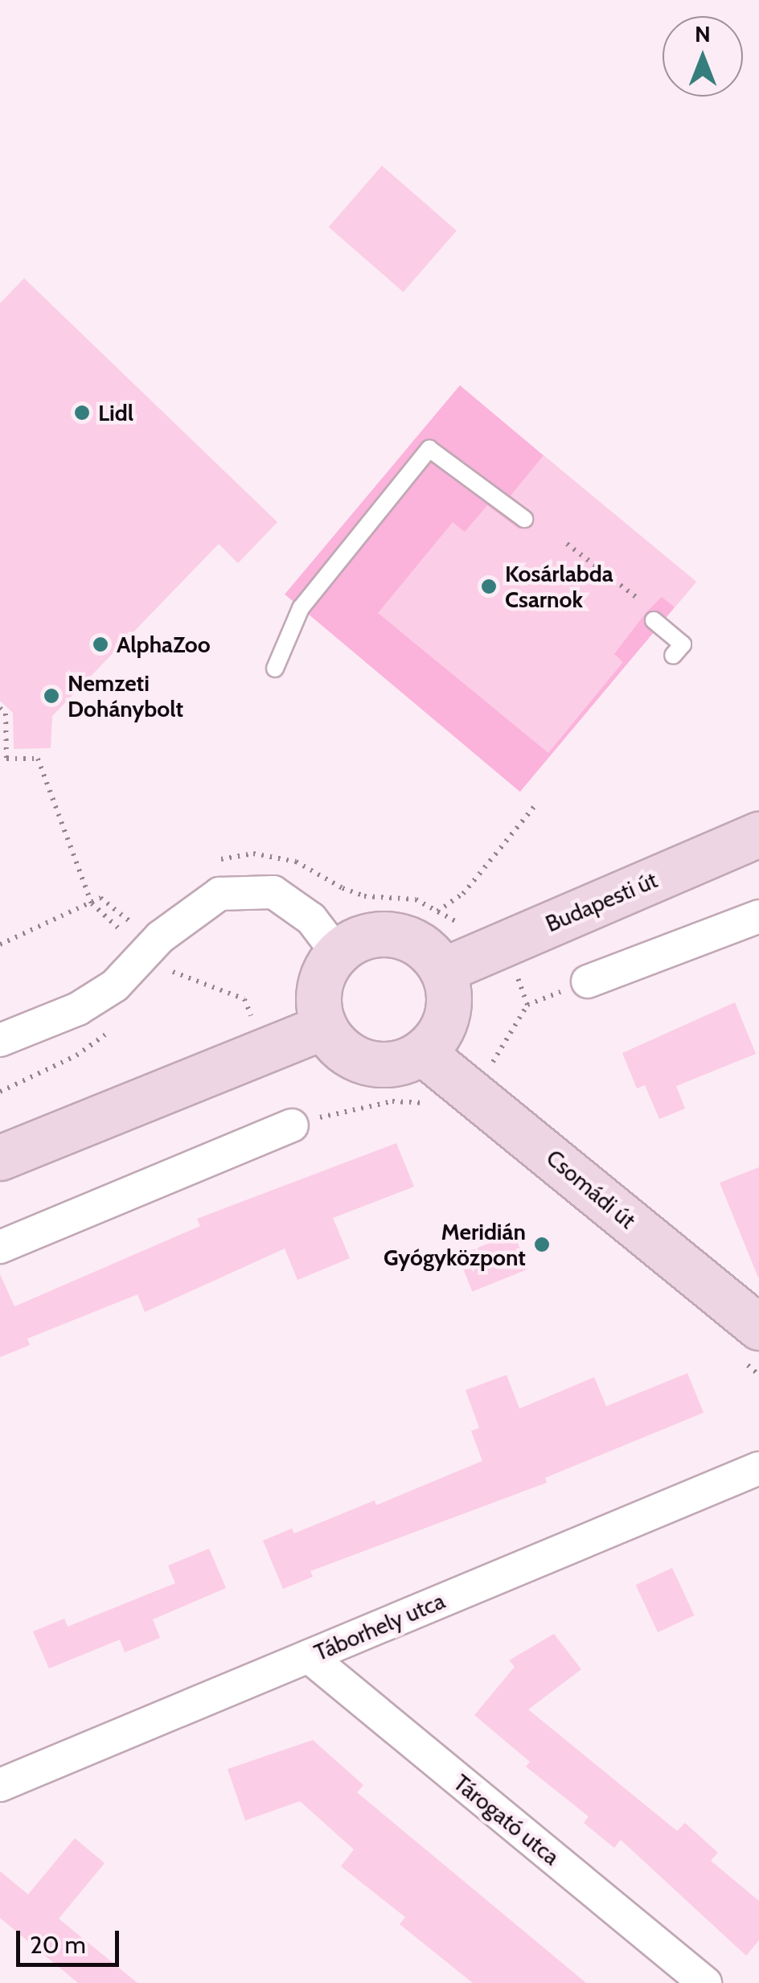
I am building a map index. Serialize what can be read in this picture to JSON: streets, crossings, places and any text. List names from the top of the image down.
{
  "streets": {
    "main road": ["Budapesti út", "Csomádi út"],
    "street": ["Táborhely utca", "Tárogató utca"]
  },
  "crossings": [
    ["Budapesti út", "Csomádi út"],
    ["Táborhely utca", "Tárogató utca"]
  ],
  "places": [
    "Lidl",
    "Kosárlabda Csarnok",
    "AlphaZoo",
    "Nemzeti Dohánybolt",
    "Meridián Gyógyközpont"
  ],
  "scale_bar": "20 m",
  "north": "top"
}
